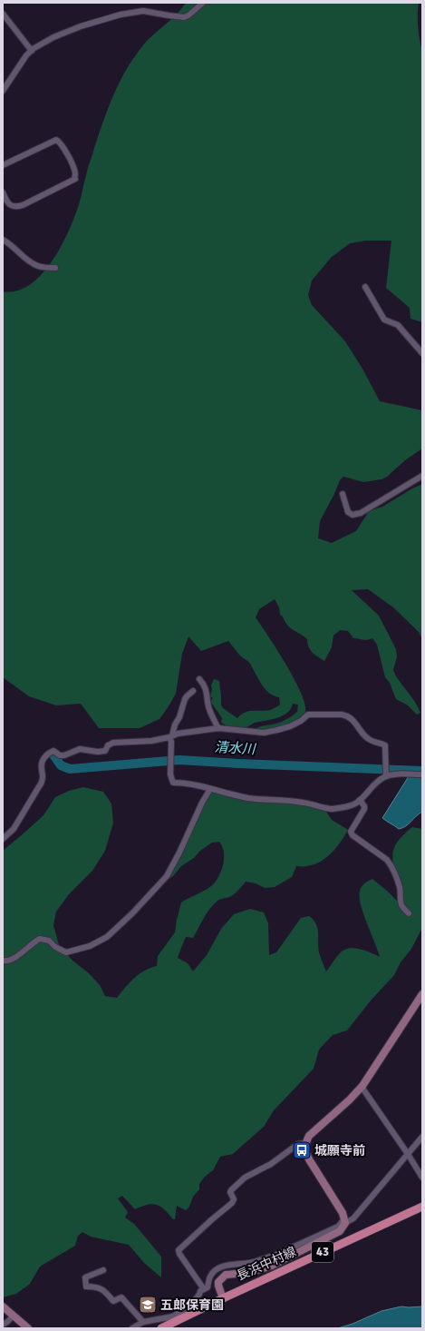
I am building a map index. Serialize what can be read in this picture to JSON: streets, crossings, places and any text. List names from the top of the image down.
{
  "streets": {
    "main road": ["43", "長浜中村線"]
  },
  "water": ["清水川"],
  "places": {
    "bus stop": ["城願寺前"],
    "school or university": ["五郎保育園"]
  }
}
